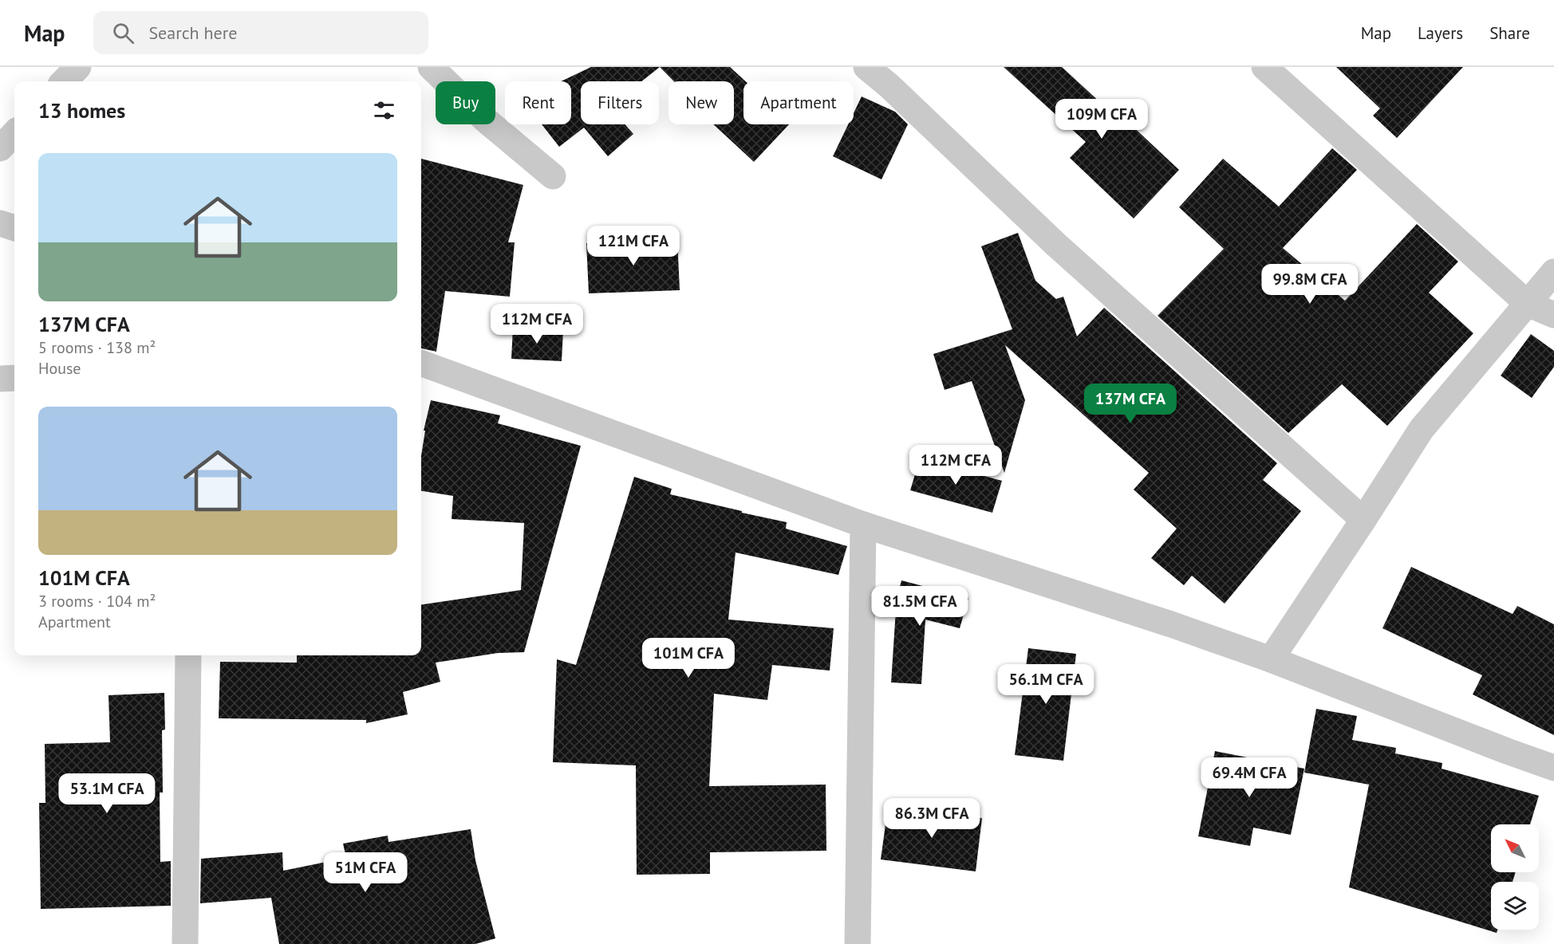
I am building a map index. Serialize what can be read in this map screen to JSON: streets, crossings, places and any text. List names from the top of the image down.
{
  "north": "top left",
  "page": {
    "header": "Map",
    "search": "Search here",
    "nav": ["Map", "Layers", "Share"],
    "chip": [
      "Buy",
      "Rent",
      "Filters",
      "New",
      "Apartment"
    ],
    "heading": "13 homes",
    "price": [
      "109M CFA",
      "121M CFA",
      "99.8M CFA",
      "112M CFA",
      "137M CFA",
      "112M CFA",
      "81.5M CFA",
      "101M CFA",
      "56.1M CFA",
      "69.4M CFA",
      "53.1M CFA",
      "86.3M CFA",
      "51M CFA"
    ],
    "list": [
      {
        "name": "137M CFA",
        "note": "5 rooms · 138 m² · House"
      },
      {
        "name": "101M CFA",
        "note": "3 rooms · 104 m² · Apartment"
      }
    ]
  }
}
